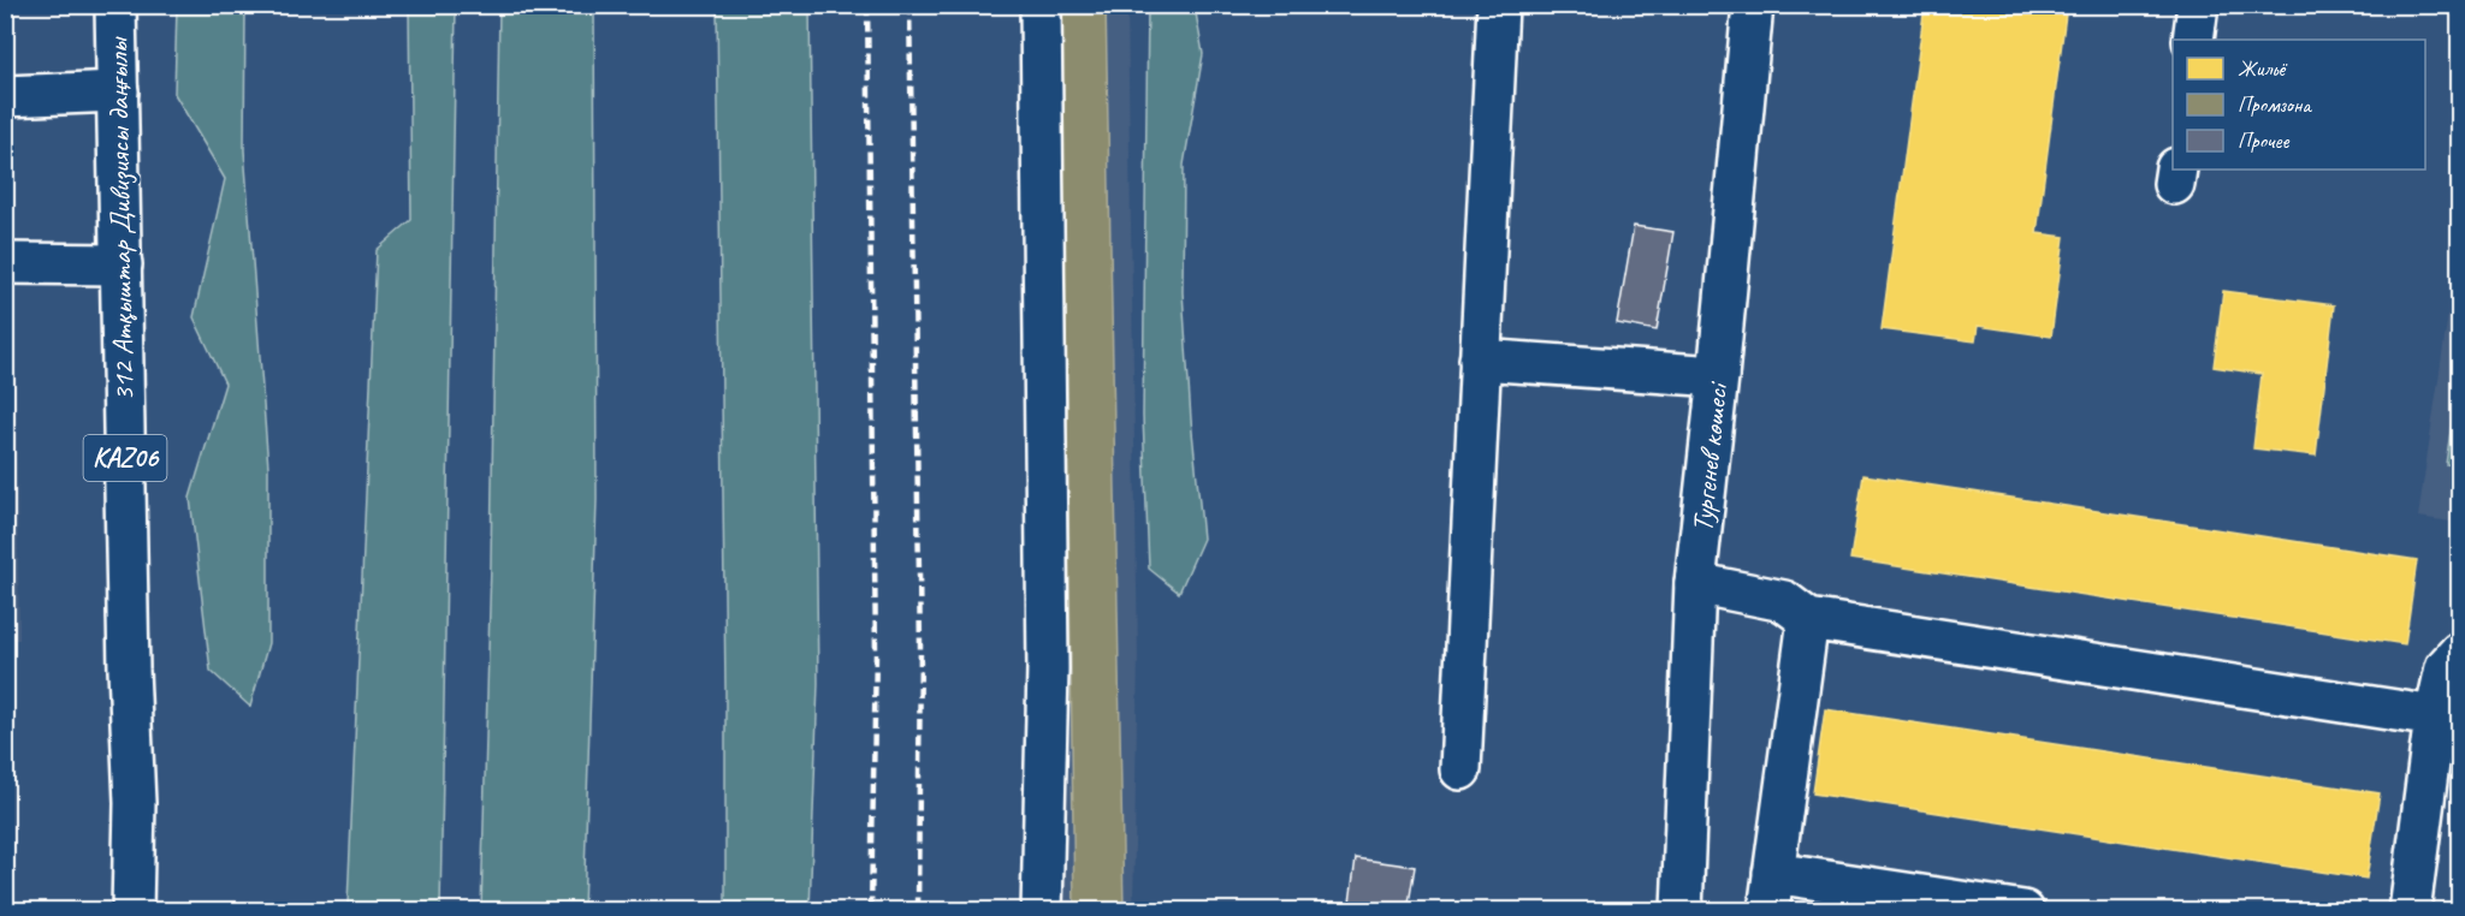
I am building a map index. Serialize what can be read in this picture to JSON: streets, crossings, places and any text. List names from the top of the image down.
{
  "streets": {
    "main road": ["312 Атқыштар Дивизиясы даңғылы", "KАZ06", "Тургенев көшесі"]
  },
  "legend": ["Жильё", "Промзона", "Прочее"]
}
